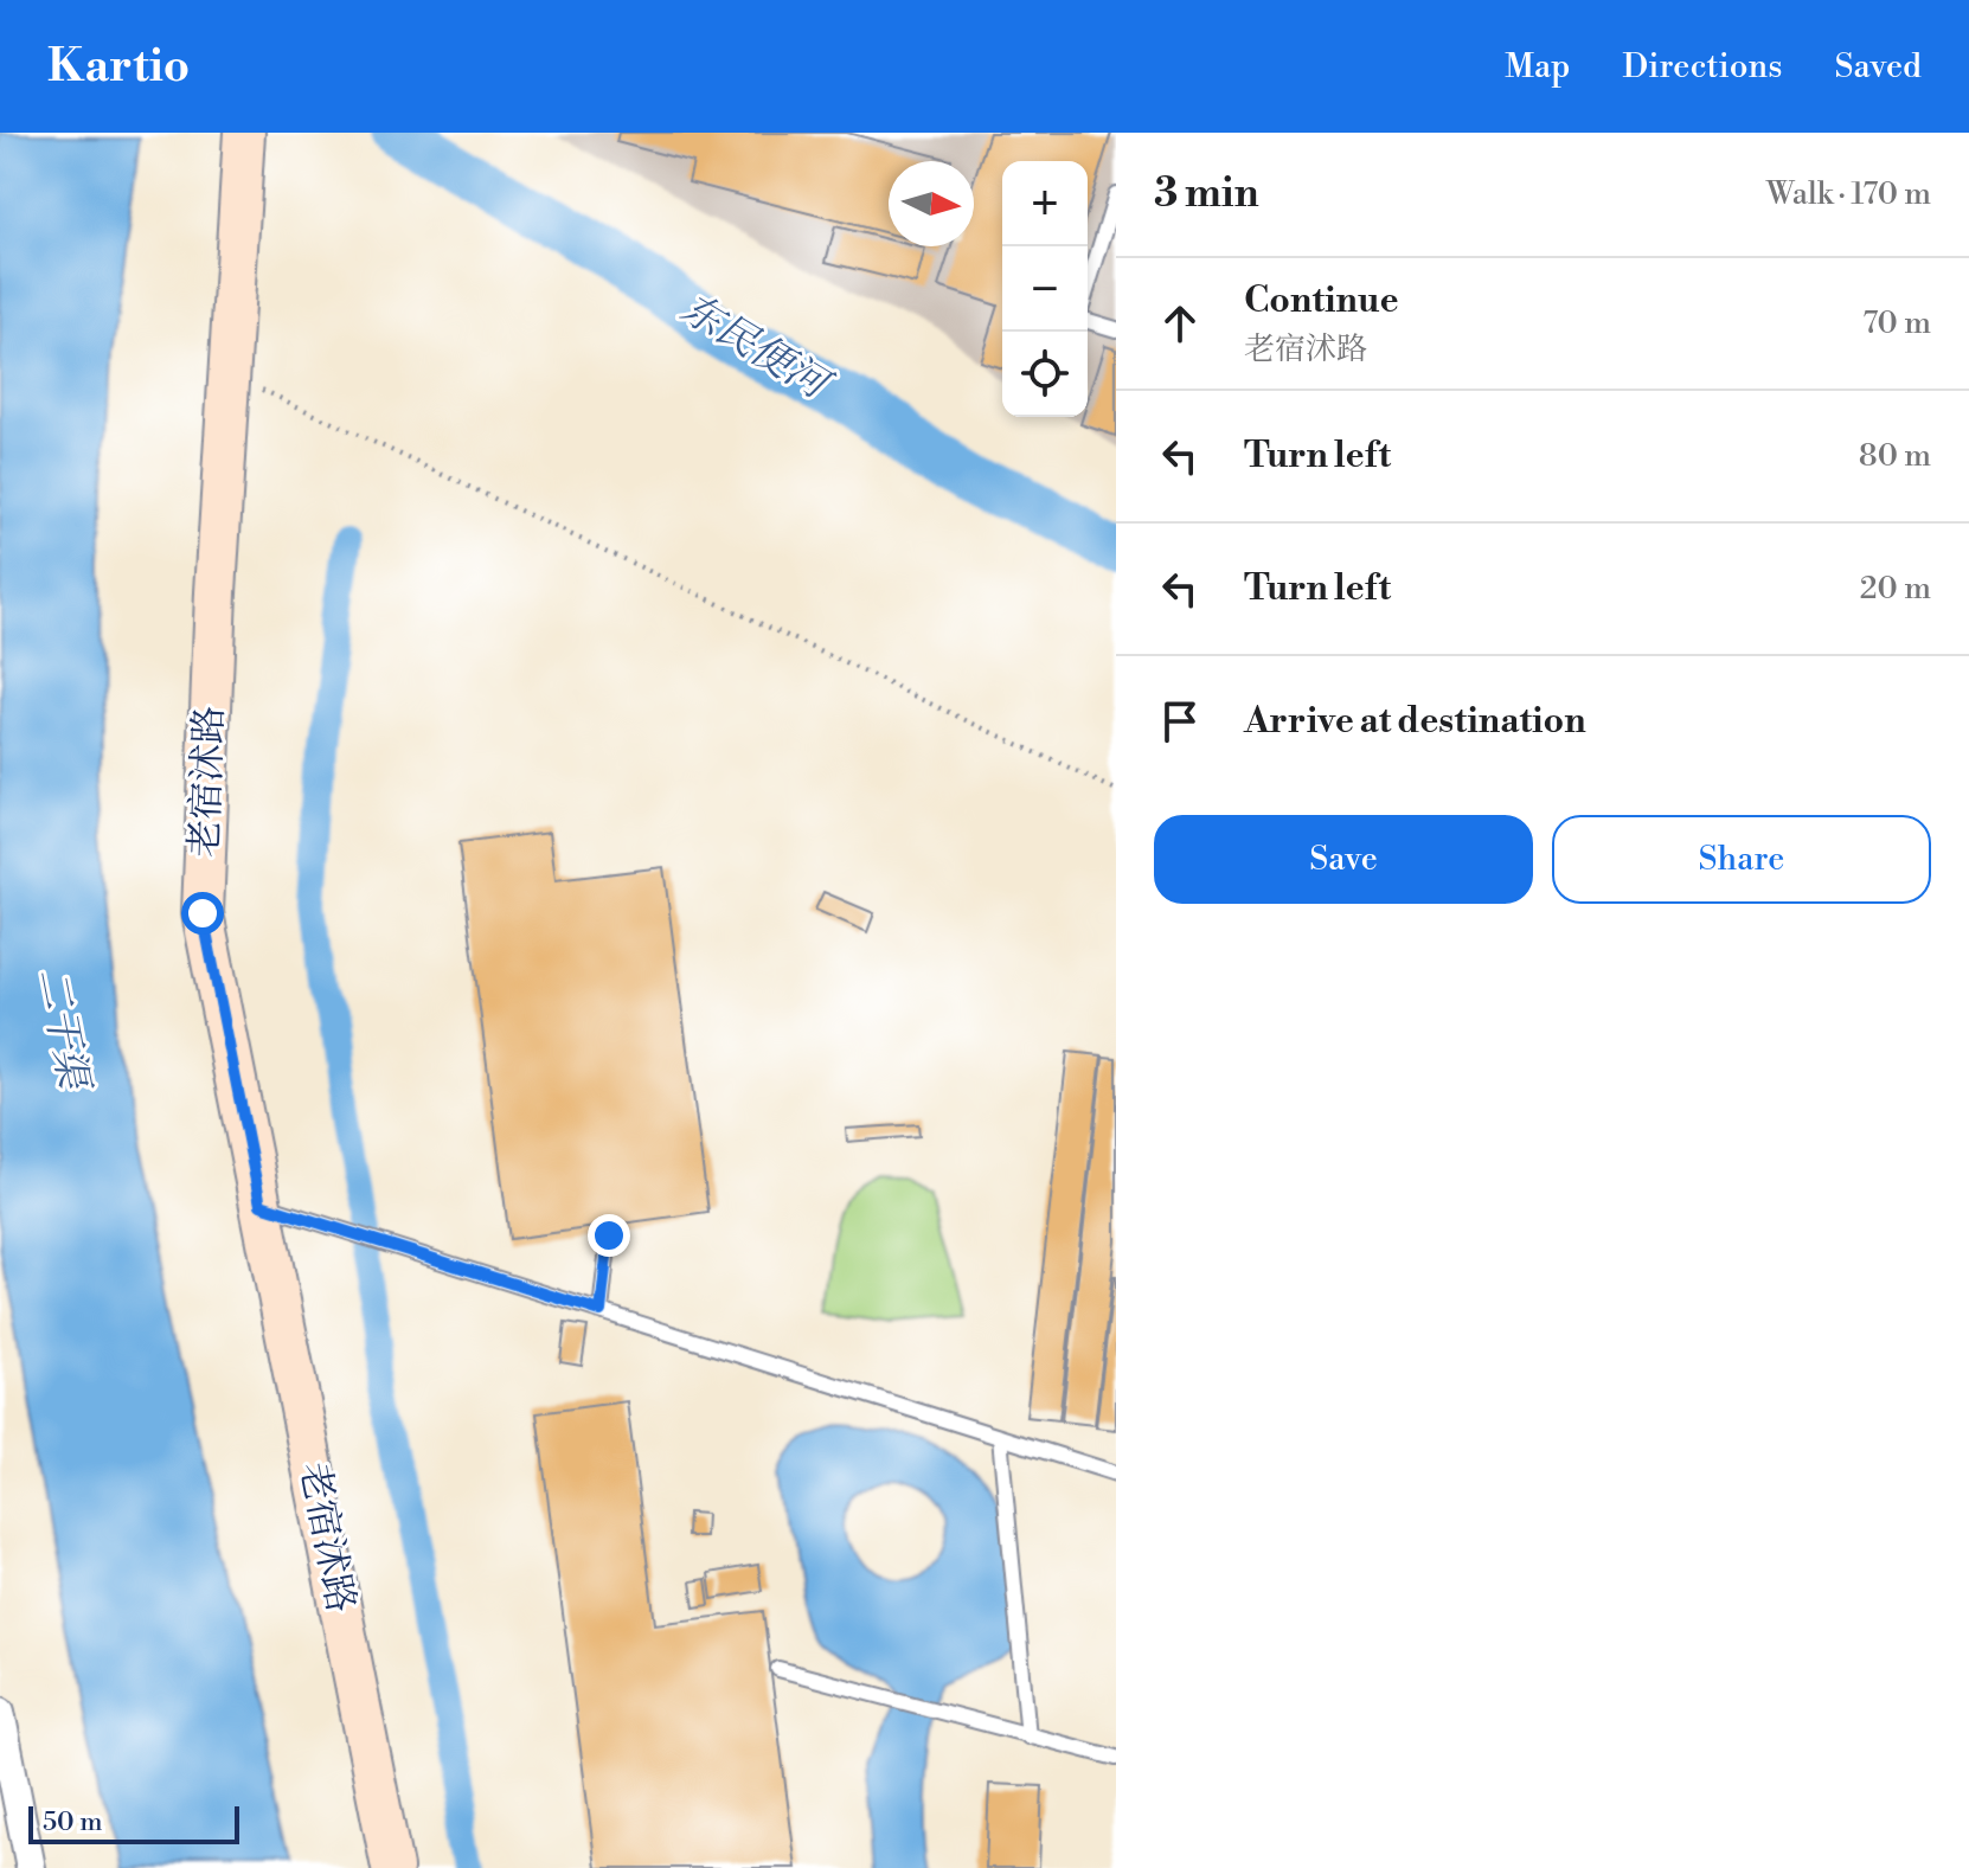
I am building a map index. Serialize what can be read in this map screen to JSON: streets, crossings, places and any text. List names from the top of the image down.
{
  "streets": {
    "main road": ["老宿沭路"]
  },
  "water": ["东民便河", "二干渠"],
  "scale_bar": "50 m",
  "north": "right",
  "page": {
    "header": "Kartio",
    "nav": ["Map", "Directions", "Saved"],
    "heading": ["3 min", "Walk · 170 m"],
    "map_buttons": ["+", "−"],
    "list": [
      ["Continue", "老宿沭路", "70 m"],
      ["Turn left", "80 m"],
      ["Turn left", "20 m"],
      "Arrive at destination"
    ],
    "buttons": ["Save", "Share"],
    "scale": "50 m"
  }
}
